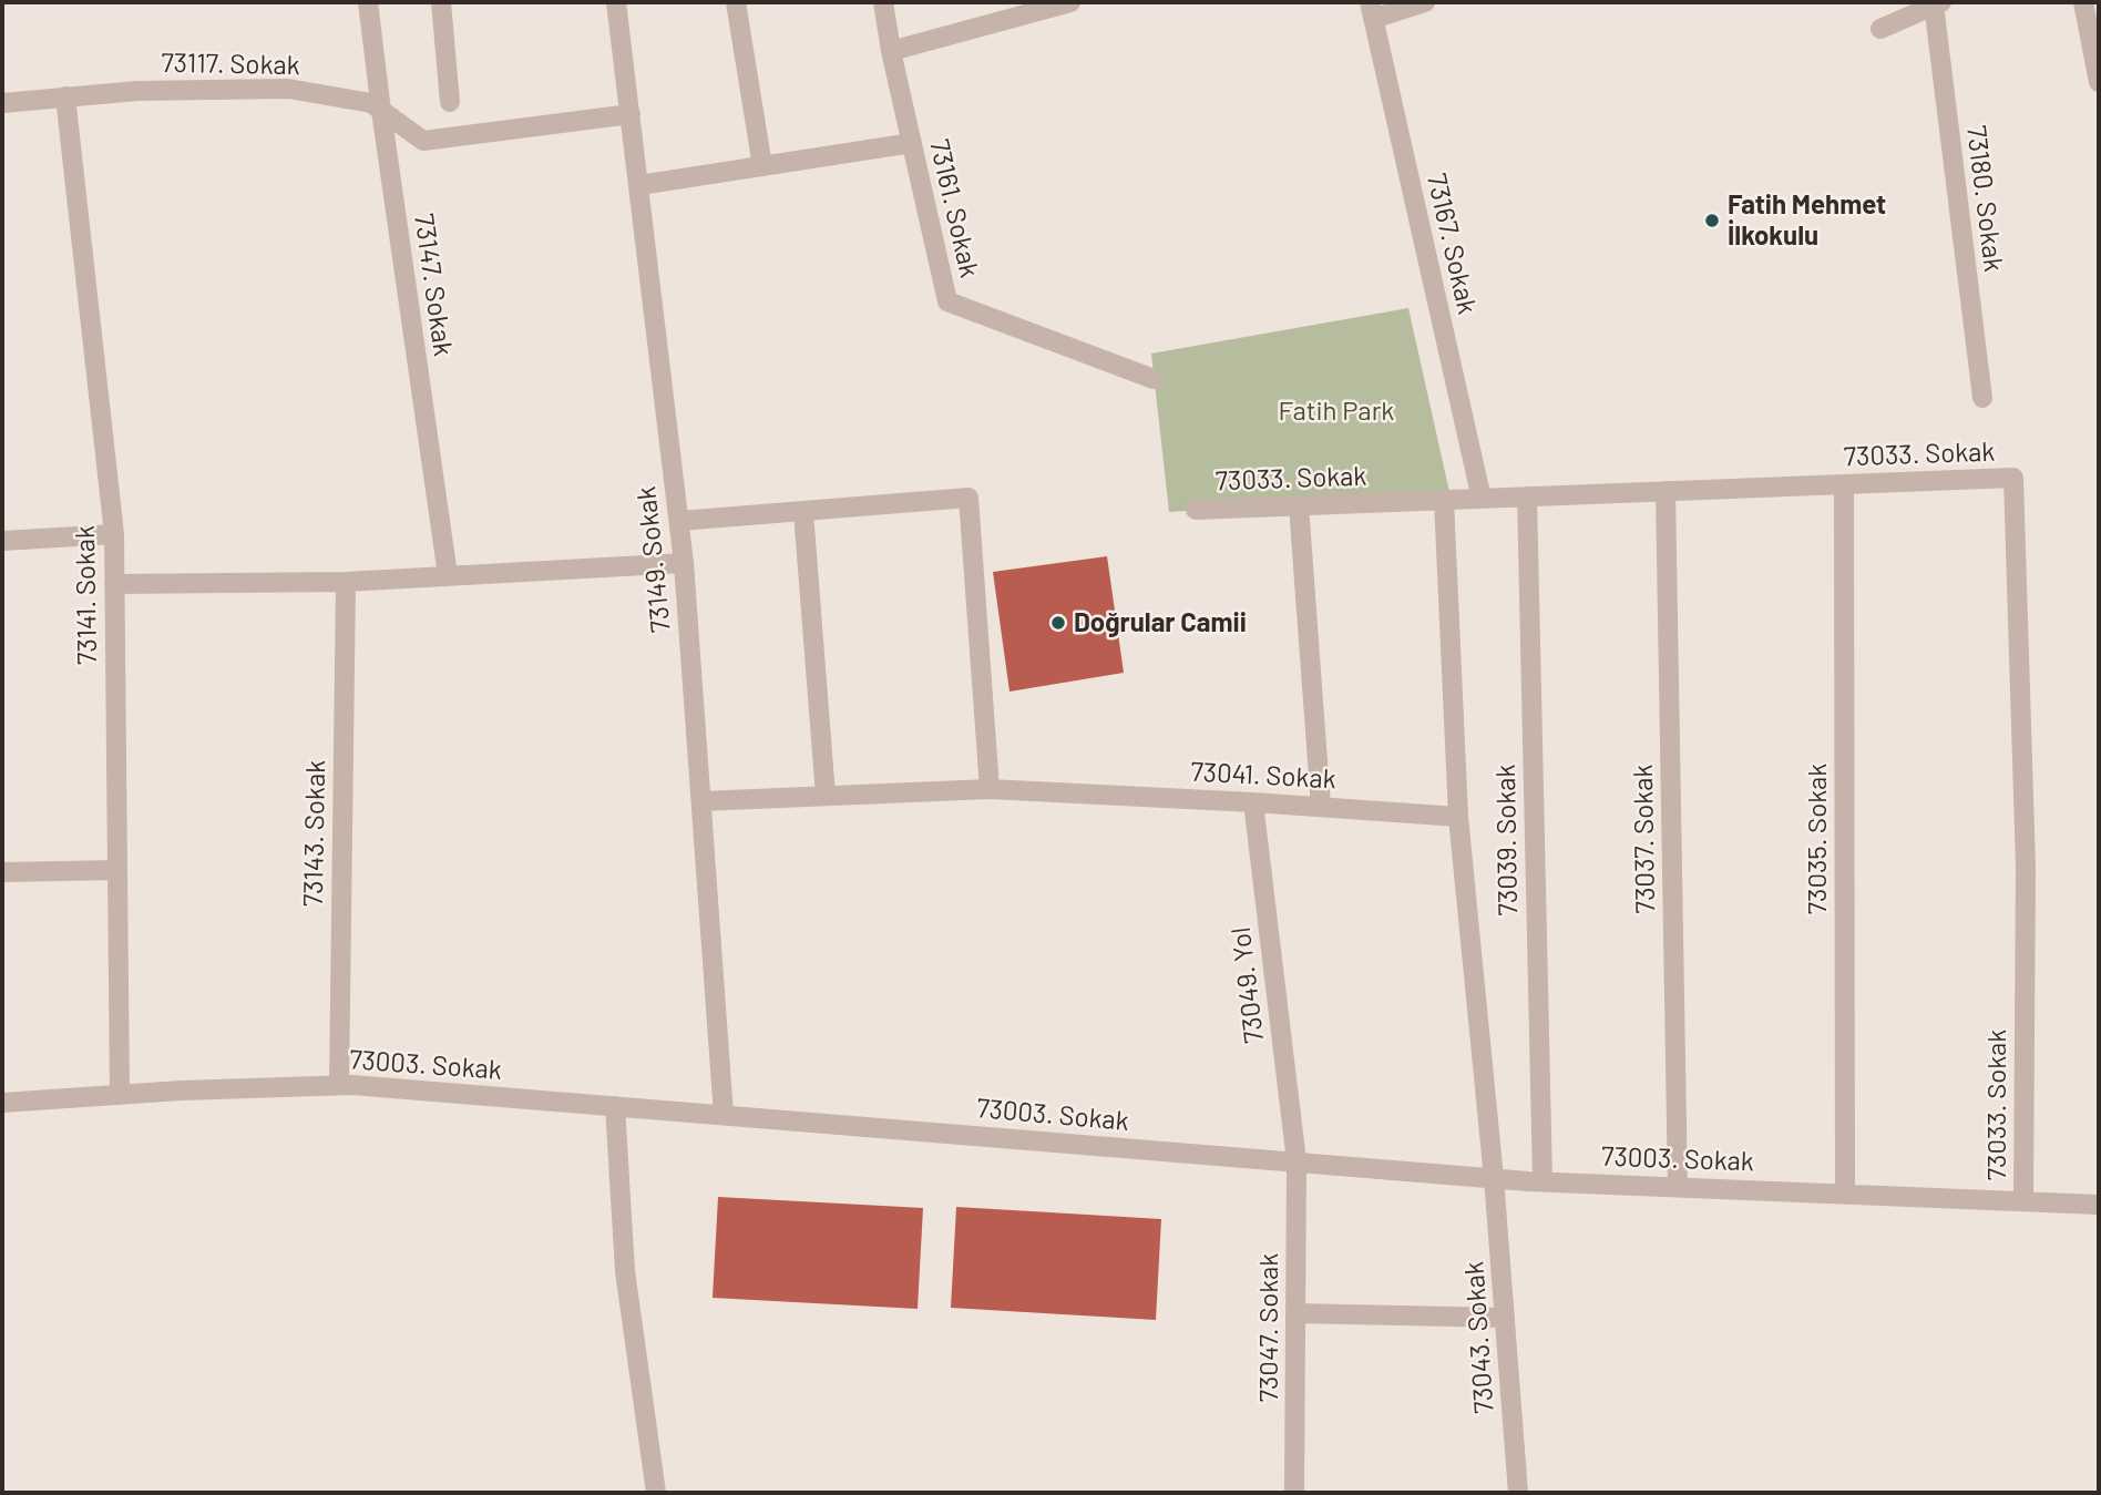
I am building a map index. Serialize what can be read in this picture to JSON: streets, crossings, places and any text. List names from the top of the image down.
{
  "streets": {
    "street": [
      "73117. Sokak",
      "73180. Sokak",
      "73161. Sokak",
      "73167. Sokak",
      "73147. Sokak",
      "73033. Sokak",
      "73149. Sokak",
      "73141. Sokak",
      "73041. Sokak",
      "73143. Sokak",
      "73037. Sokak",
      "73035. Sokak",
      "73039. Sokak",
      "73049. Yol",
      "73003. Sokak",
      "73047. Sokak",
      "73043. Sokak"
    ]
  },
  "crossings": [
    ["73117. Sokak", "73147. Sokak"],
    ["73117. Sokak", "73149. Sokak"],
    ["73117. Sokak", "73141. Sokak"],
    ["73167. Sokak", "73033. Sokak"],
    ["73033. Sokak", "73037. Sokak"],
    ["73033. Sokak", "73035. Sokak"],
    ["73033. Sokak", "73039. Sokak"],
    ["73033. Sokak", "73003. Sokak"],
    ["73149. Sokak", "73041. Sokak"],
    ["73149. Sokak", "73003. Sokak"],
    ["73141. Sokak", "73003. Sokak"],
    ["73041. Sokak", "73049. Yol"],
    ["73143. Sokak", "73003. Sokak"],
    ["73037. Sokak", "73003. Sokak"],
    ["73035. Sokak", "73003. Sokak"],
    ["73039. Sokak", "73003. Sokak"],
    ["73049. Yol", "73003. Sokak"],
    ["73049. Yol", "73047. Sokak"],
    ["73003. Sokak", "73047. Sokak"],
    ["73003. Sokak", "73043. Sokak"]
  ],
  "parks": ["Fatih Park"],
  "places": ["Fatih Mehmet İlkokulu", "Doğrular Camii"]
}
